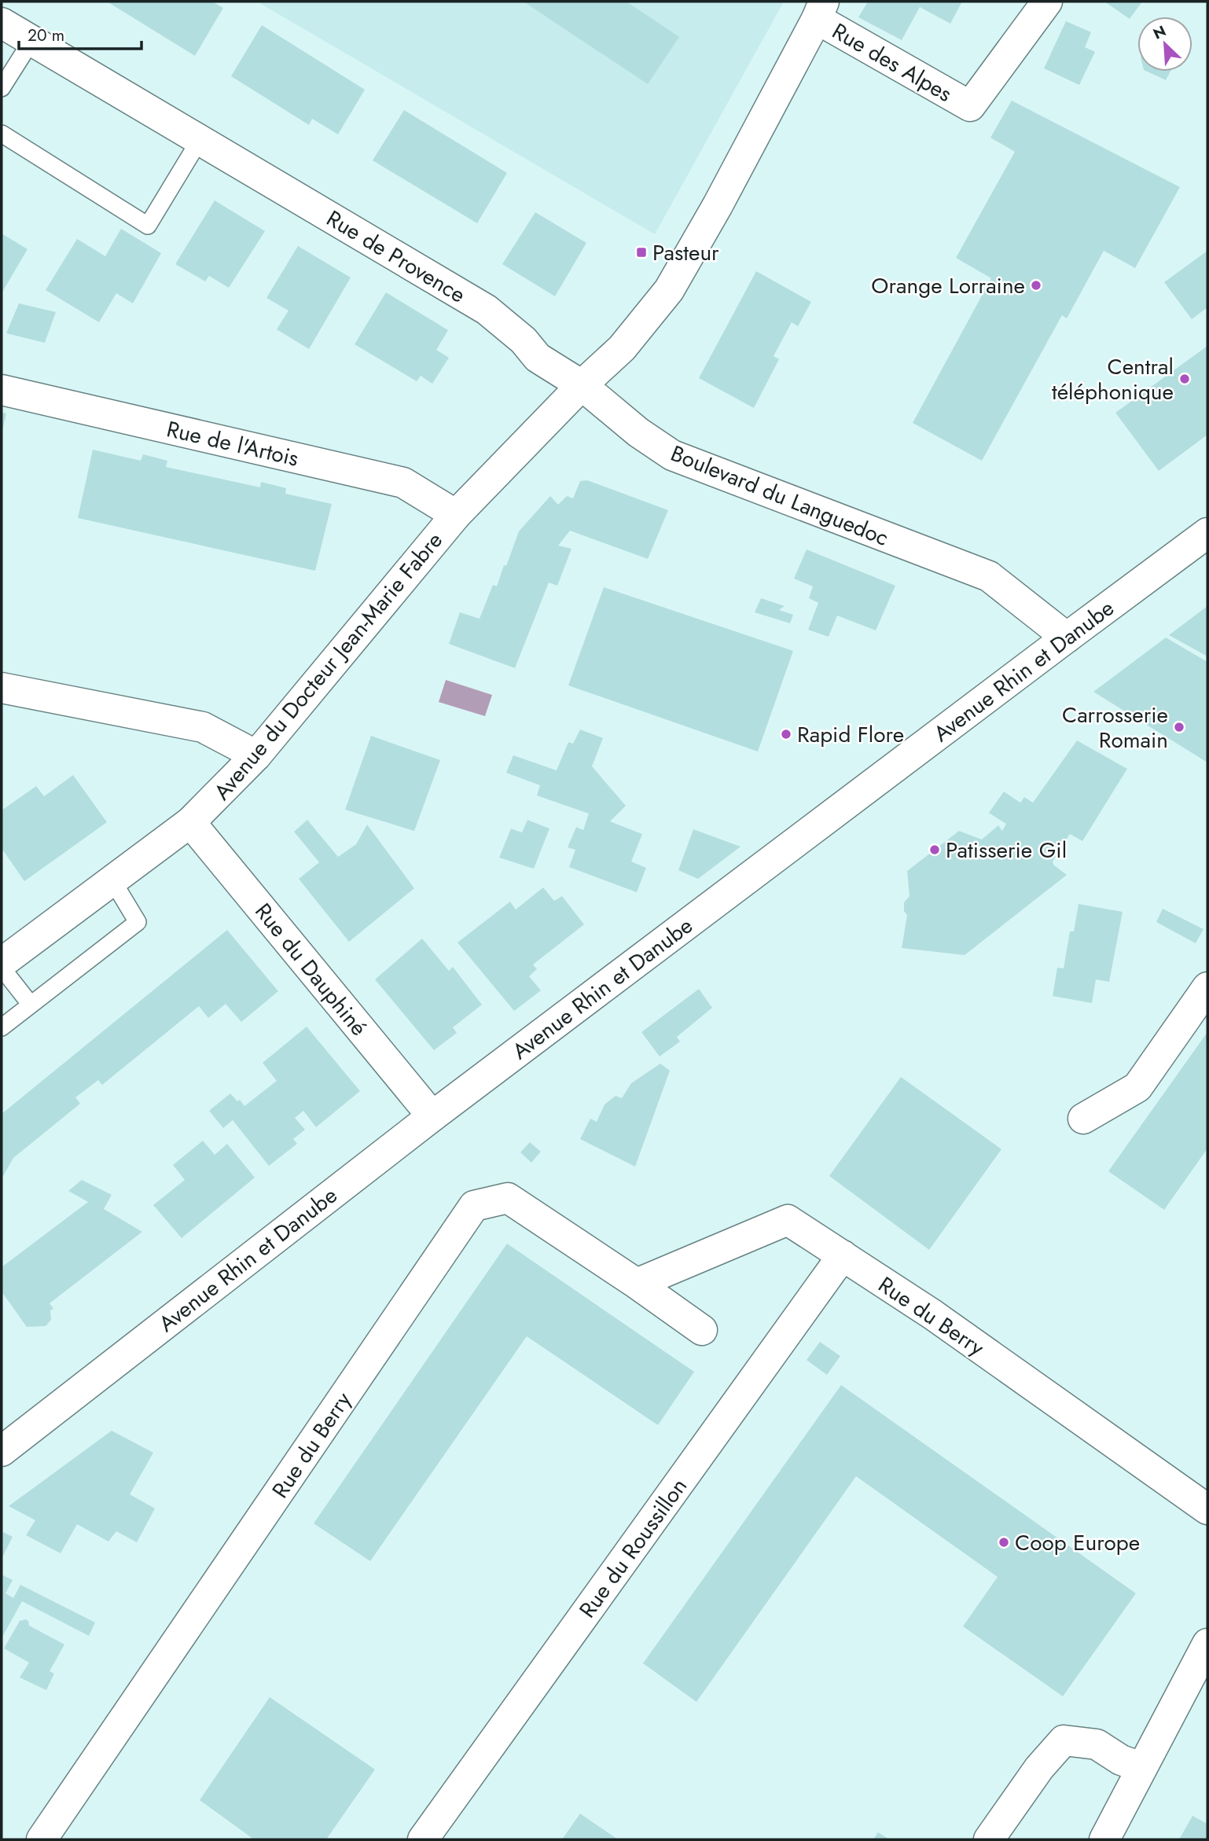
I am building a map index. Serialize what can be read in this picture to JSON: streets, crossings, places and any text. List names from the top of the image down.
{
  "streets": {
    "street": [
      "Rue des Alpes",
      "Rue de Provence",
      "Rue de l'Artois",
      "Boulevard du Languedoc",
      "Avenue du Docteur Jean-Marie Fabre",
      "Avenue Rhin et Danube",
      "Rue du Dauphiné",
      "Rue du Berry",
      "Rue du Roussillon"
    ]
  },
  "crossings": [
    ["Rue de Provence", "Boulevard du Languedoc"],
    ["Rue de Provence", "Avenue du Docteur Jean-Marie Fabre"],
    ["Rue de l'Artois", "Avenue du Docteur Jean-Marie Fabre"],
    ["Boulevard du Languedoc", "Avenue du Docteur Jean-Marie Fabre"],
    ["Boulevard du Languedoc", "Avenue Rhin et Danube"],
    ["Avenue du Docteur Jean-Marie Fabre", "Rue du Dauphiné"],
    ["Avenue Rhin et Danube", "Rue du Dauphiné"],
    ["Rue du Berry", "Rue du Roussillon"]
  ],
  "places": {
    "transit": ["Pasteur"],
    "other": [
      "Orange Lorraine",
      "Central téléphonique",
      "Carrosserie Romain",
      "Rapid Flore",
      "Patisserie Gil",
      "Coop Europe"
    ]
  },
  "scale_bar": "20 m",
  "north": "top left"
}
